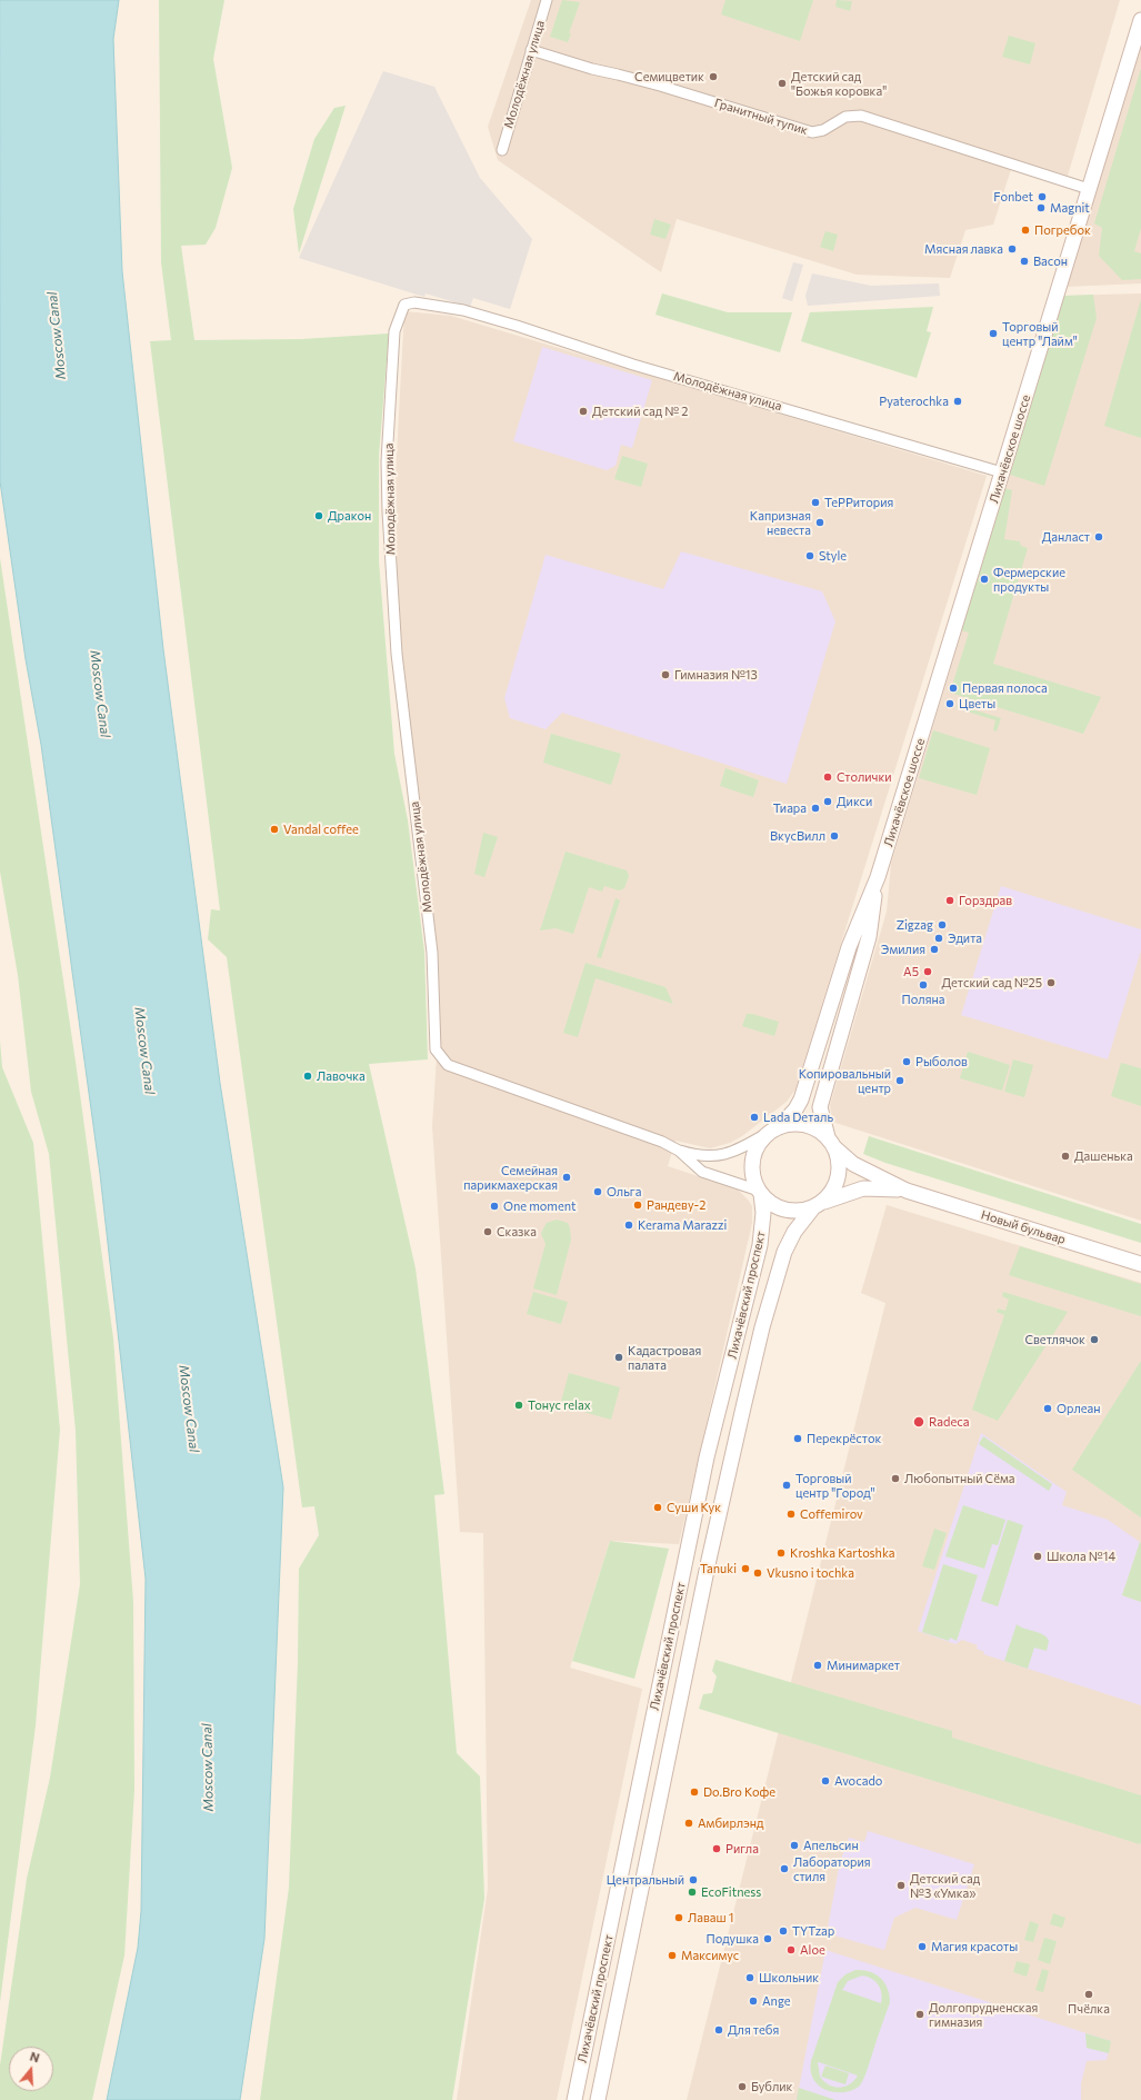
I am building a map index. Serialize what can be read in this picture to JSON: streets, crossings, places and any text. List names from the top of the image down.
{
  "streets": {
    "main road": ["Лихачёвское шоссе", "Новый бульвар", "Лихачёвский проспект"],
    "street": ["Молодёжная улица", "Гранитный тупик"]
  },
  "crossings": [
    ["Молодёжная улица", "Гранитный тупик"],
    ["Молодёжная улица", "Лихачёвское шоссе"],
    ["Молодёжная улица", "Новый бульвар"],
    ["Молодёжная улица", "Лихачёвский проспект"],
    ["Гранитный тупик", "Лихачёвское шоссе"],
    ["Лихачёвское шоссе", "Новый бульвар"],
    ["Лихачёвское шоссе", "Лихачёвский проспект"],
    ["Новый бульвар", "Лихачёвский проспект"]
  ],
  "water": ["Moscow Canal"],
  "places": [
    "Семицветик",
    "Детский сад \"Божья коровка\"",
    "Fonbet",
    "Magnit",
    "Погребок",
    "Мясная лавка",
    "Васон",
    "Торговый центр \"Лайм\"",
    "Pyaterochka",
    "Детский сад № 2",
    "ТеРРитория",
    "Дракон",
    "Капризная невеста",
    "Данласт",
    "Style",
    "Фермерские продукты",
    "Гимназия №13",
    "Первая полоса",
    "Цветы",
    "Столички",
    "Дикси",
    "Тиара",
    "Vandal coffee",
    "ВкусВилл",
    "Горздрав",
    "Zigzag",
    "Эдита",
    "Эмилия",
    "А5",
    "Детский сад №25",
    "Поляна",
    "Рыболов",
    "Лавочка",
    "Копировальный центр",
    "Lada Dеталь",
    "Дашенька",
    "Семейная парикмахерская",
    "Ольга",
    "Рандеву-2",
    "One moment",
    "Kerama Marazzi",
    "Сказка",
    "Светлячок",
    "Кадастровая палата",
    "Тонус relax",
    "Орлеан",
    "Radeca",
    "Перекрёсток",
    "Любопытный Сёма",
    "Торговый центр \"Город\"",
    "Суши Кук",
    "Coffemirov",
    "Kroshka Kartoshka",
    "Школа №14",
    "Tanuki",
    "Vkusno i tochka",
    "Минимаркет",
    "Avocado",
    "Do.Bro Кофе",
    "Амбирлэнд",
    "Апельсин",
    "Ригла",
    "Лаборатория стиля",
    "Центральный",
    "Детский сад №3 «Умка»",
    "EcoFitness",
    "Лаваш 1",
    "TYTzap",
    "Подушка",
    "Магия красоты",
    "Aloe",
    "Максимус",
    "Школьник",
    "Пчёлка",
    "Ange",
    "Долгопрудненская гимназия",
    "Для тебя",
    "Бублик"
  ],
  "north": "top"
}
